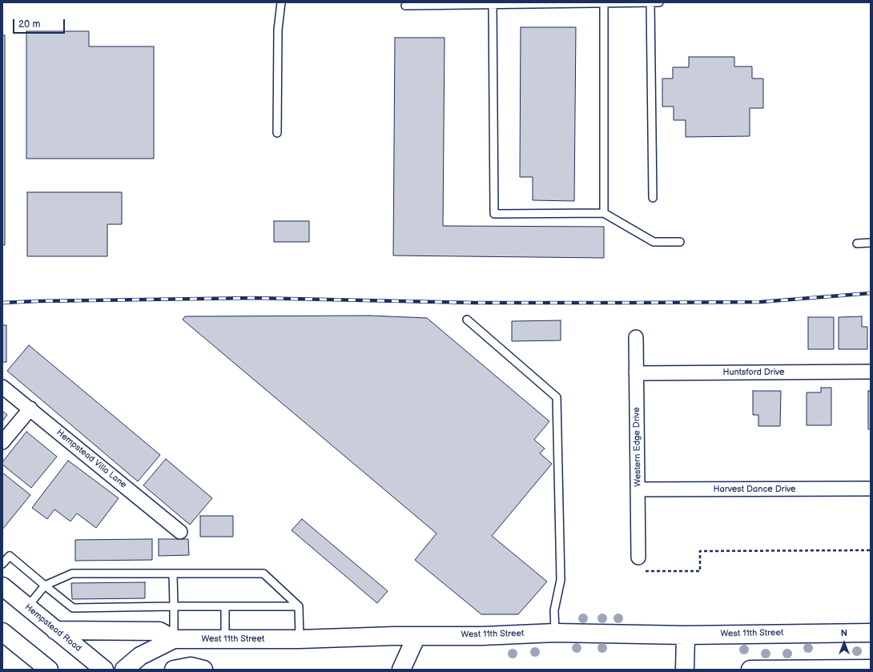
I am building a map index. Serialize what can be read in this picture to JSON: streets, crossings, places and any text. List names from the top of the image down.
{
  "streets": {
    "main road": ["Hempstead Road", "West 11th Street"],
    "street": [
      "Huntsford Drive",
      "Western Edge Drive",
      "Hempstead Villa Lane",
      "Harvest Dance Drive"
    ]
  },
  "crossings": [
    ["Huntsford Drive", "Western Edge Drive"],
    ["Western Edge Drive", "Harvest Dance Drive"]
  ],
  "scale_bar": "20 m",
  "north": "top"
}
